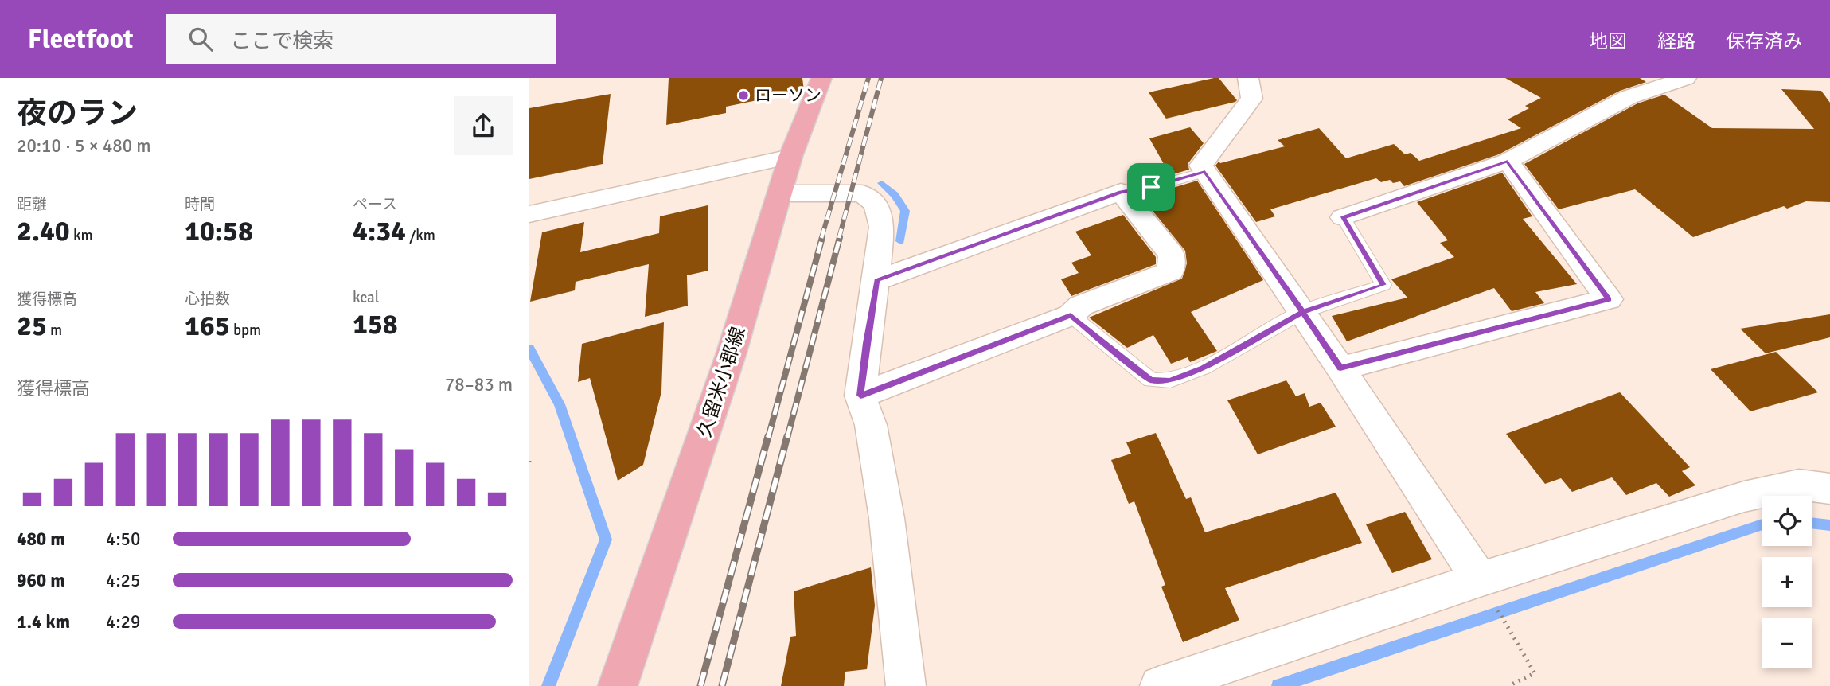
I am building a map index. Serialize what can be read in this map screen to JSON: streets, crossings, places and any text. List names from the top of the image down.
{
  "streets": {
    "main road": ["久留米小郡線"]
  },
  "places": ["ローソン"],
  "page": {
    "header": "Fleetfoot",
    "search": "ここで検索",
    "nav": ["地図", "経路", "保存済み"],
    "heading": ["夜のラン", "20:10 · 5 × 480 m"],
    "stats": [
      ["距離", "2.40 km"],
      ["時間", "10:58"],
      ["ペース", "4:34 /km"],
      ["獲得標高", "25 m"],
      ["心拍数", "165 bpm"],
      ["kcal", "158"]
    ],
    "chart": ["獲得標高", "78–83 m"],
    "map_buttons": ["+", "−"],
    "list": [
      {
        "name": "480 m",
        "note": "4:50"
      },
      {
        "name": "960 m",
        "note": "4:25"
      },
      {
        "name": "1.4 km",
        "note": "4:29"
      }
    ]
  }
}
